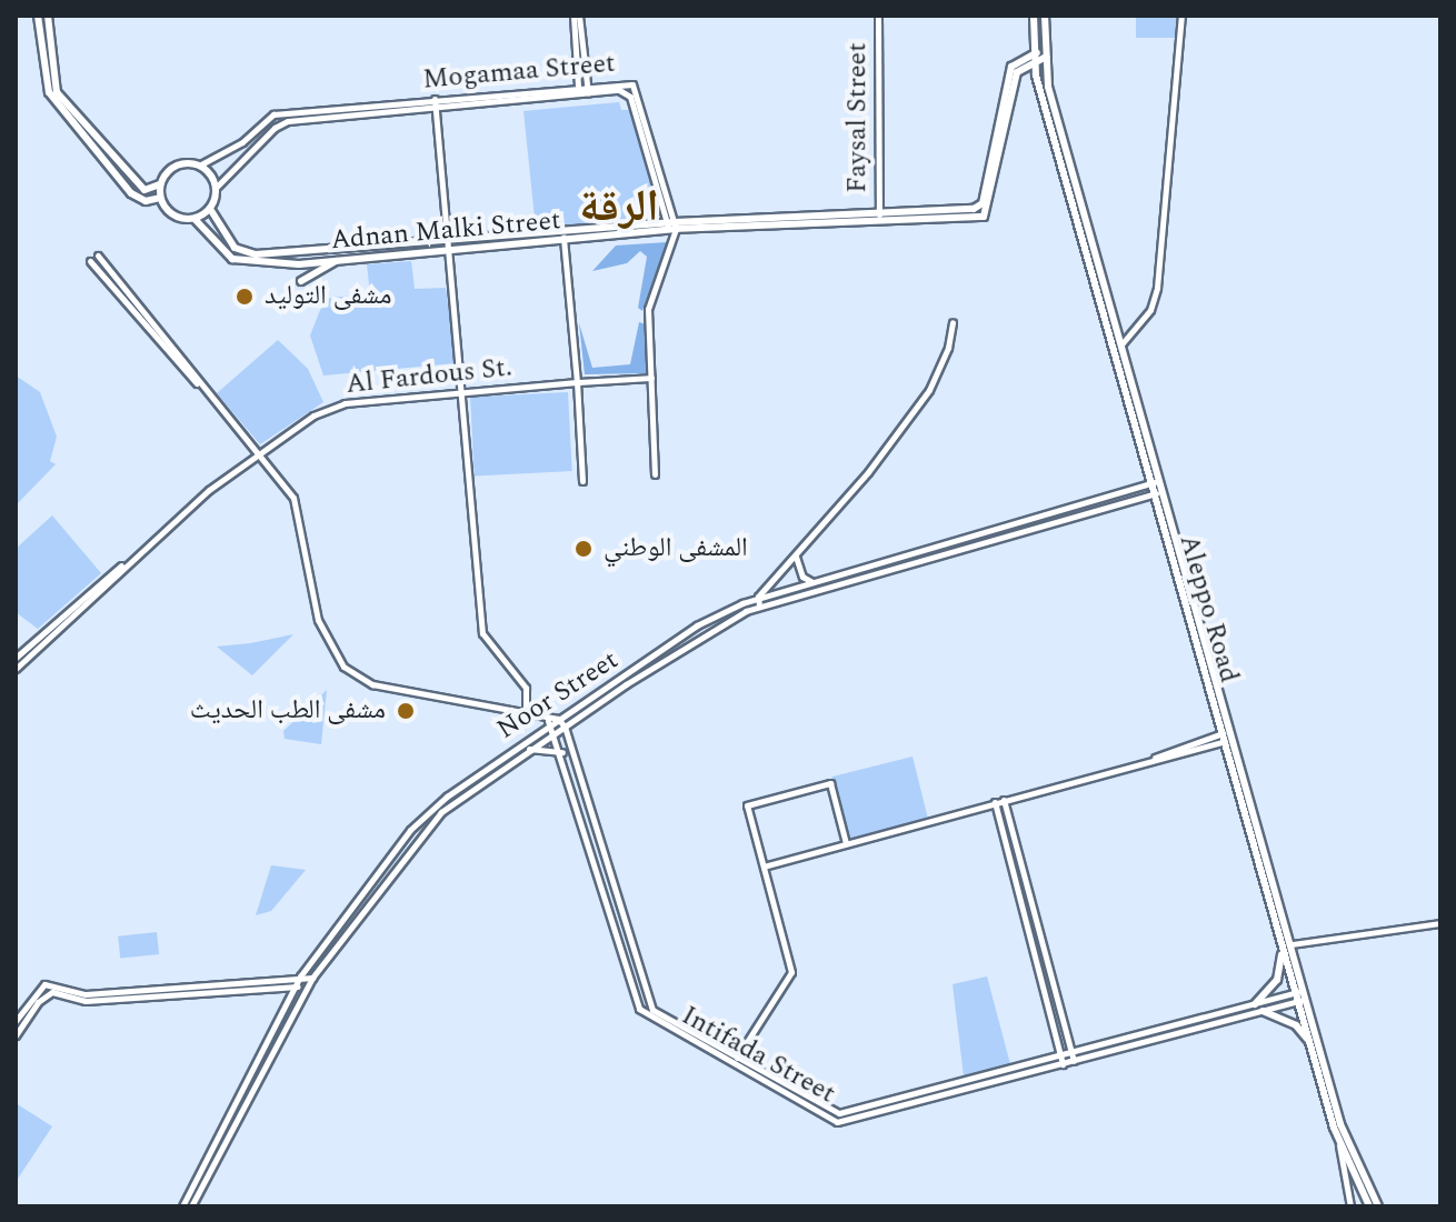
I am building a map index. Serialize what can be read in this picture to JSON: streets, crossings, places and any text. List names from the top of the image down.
{
  "streets": {
    "main road": [
      "Mogamaa Street",
      "Faysal Street",
      "Adnan Malki Street",
      "Al Fardous St.",
      "Aleppo Road",
      "Noor Street",
      "Intifada Street"
    ]
  },
  "crossings": [
    ["Mogamaa Street", "Adnan Malki Street"],
    ["Mogamaa Street", "Al Fardous St."],
    ["Faysal Street", "Adnan Malki Street"],
    ["Adnan Malki Street", "Aleppo Road"],
    ["Aleppo Road", "Noor Street"],
    ["Aleppo Road", "Intifada Street"],
    ["Noor Street", "Intifada Street"]
  ],
  "districts": ["الرقة"],
  "places": ["مشفى التوليد", "المشفى الوطني", "مشفى الطب الحديث"]
}
